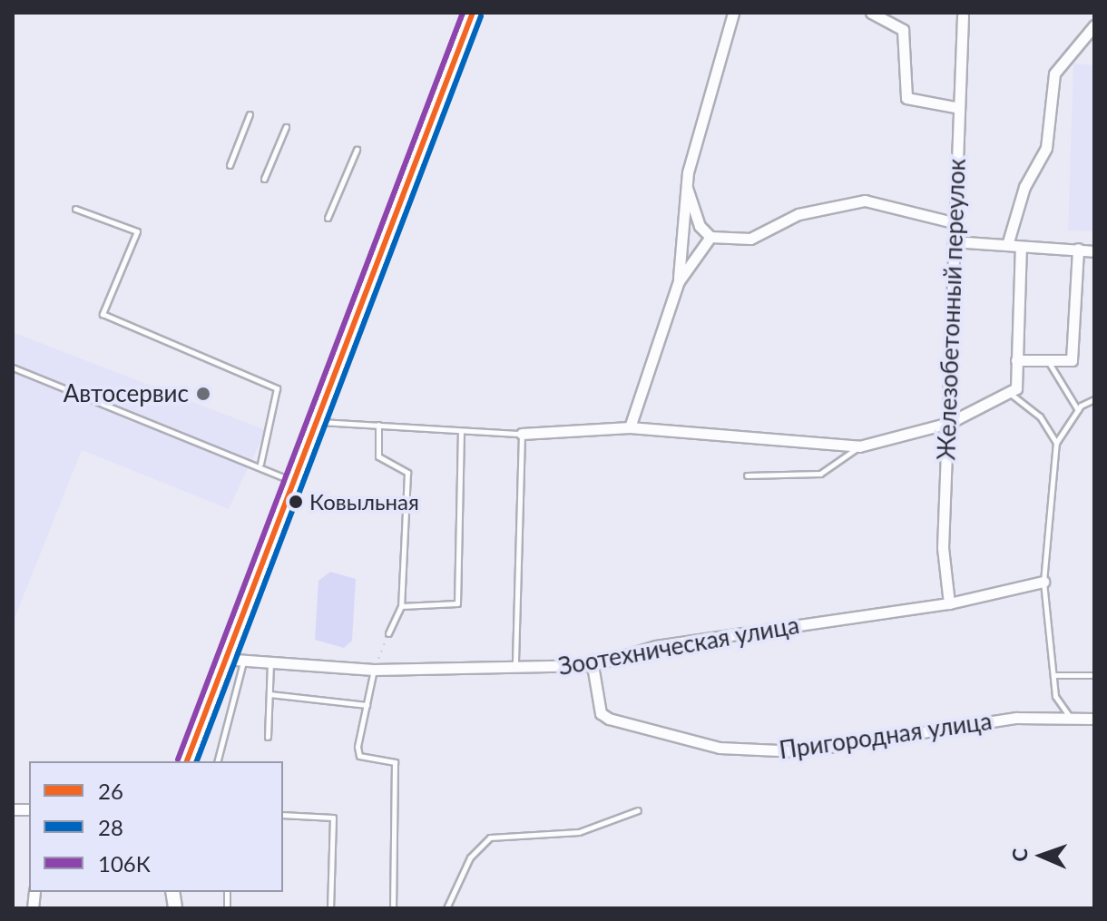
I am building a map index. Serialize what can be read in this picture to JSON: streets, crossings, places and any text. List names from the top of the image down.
{
  "streets": {
    "street": ["Железобетонный переулок", "Зоотехническая улица", "Пригородная улица"]
  },
  "crossings": [
    ["Железобетонный переулок", "Зоотехническая улица"],
    ["Зоотехническая улица", "Пригородная улица"]
  ],
  "places": ["Автосервис", "Ковыльная"],
  "lines": ["transit line 26", "transit line 106К", "transit line 28"],
  "legend": ["26", "28", "106К"],
  "north": "left"
}
